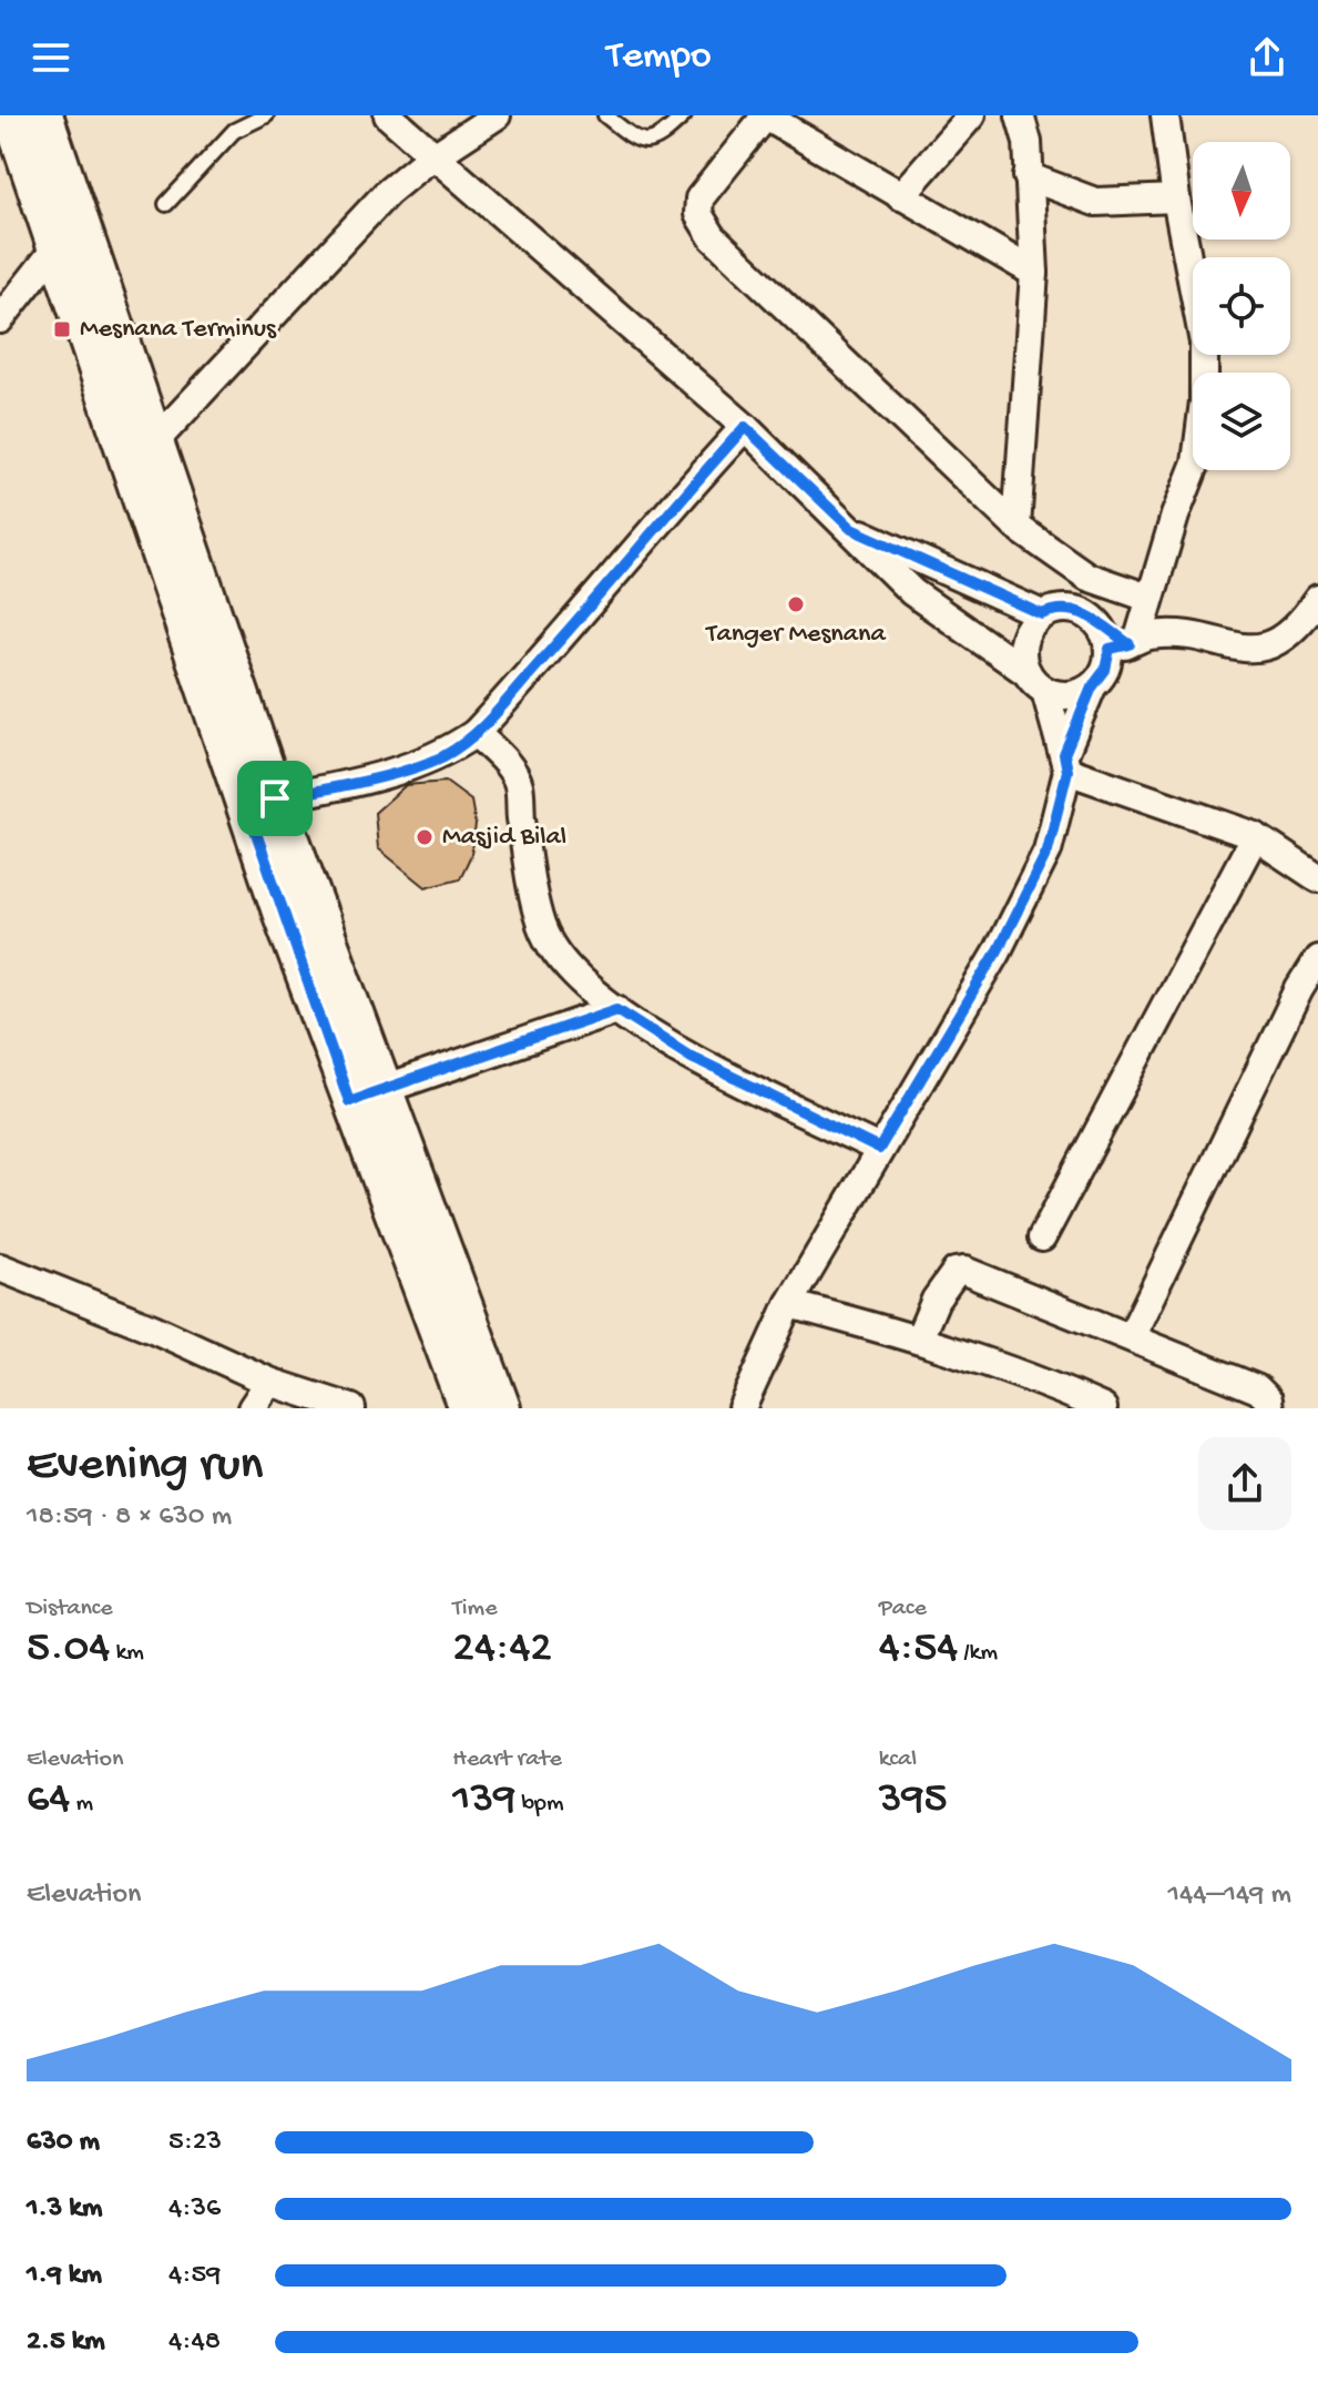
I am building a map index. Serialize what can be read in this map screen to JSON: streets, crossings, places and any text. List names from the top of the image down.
{
  "places": {
    "transit": ["Mesnana Terminus"],
    "other": ["Tanger Mesnana", "Masjid Bilal"]
  },
  "north": "bottom",
  "page": {
    "header": "Tempo",
    "heading": ["Evening run", "18:59 · 8 × 630 m"],
    "stats": [
      ["Distance", "5.04 km"],
      ["Time", "24:42"],
      ["Pace", "4:54 /km"],
      ["Elevation", "64 m"],
      ["Heart rate", "139 bpm"],
      ["kcal", "395"]
    ],
    "chart": ["Elevation", "144–149 m"],
    "list": [
      {
        "name": "630 m",
        "note": "5:23"
      },
      {
        "name": "1.3 km",
        "note": "4:36"
      },
      {
        "name": "1.9 km",
        "note": "4:59"
      },
      {
        "name": "2.5 km",
        "note": "4:48"
      }
    ]
  }
}
